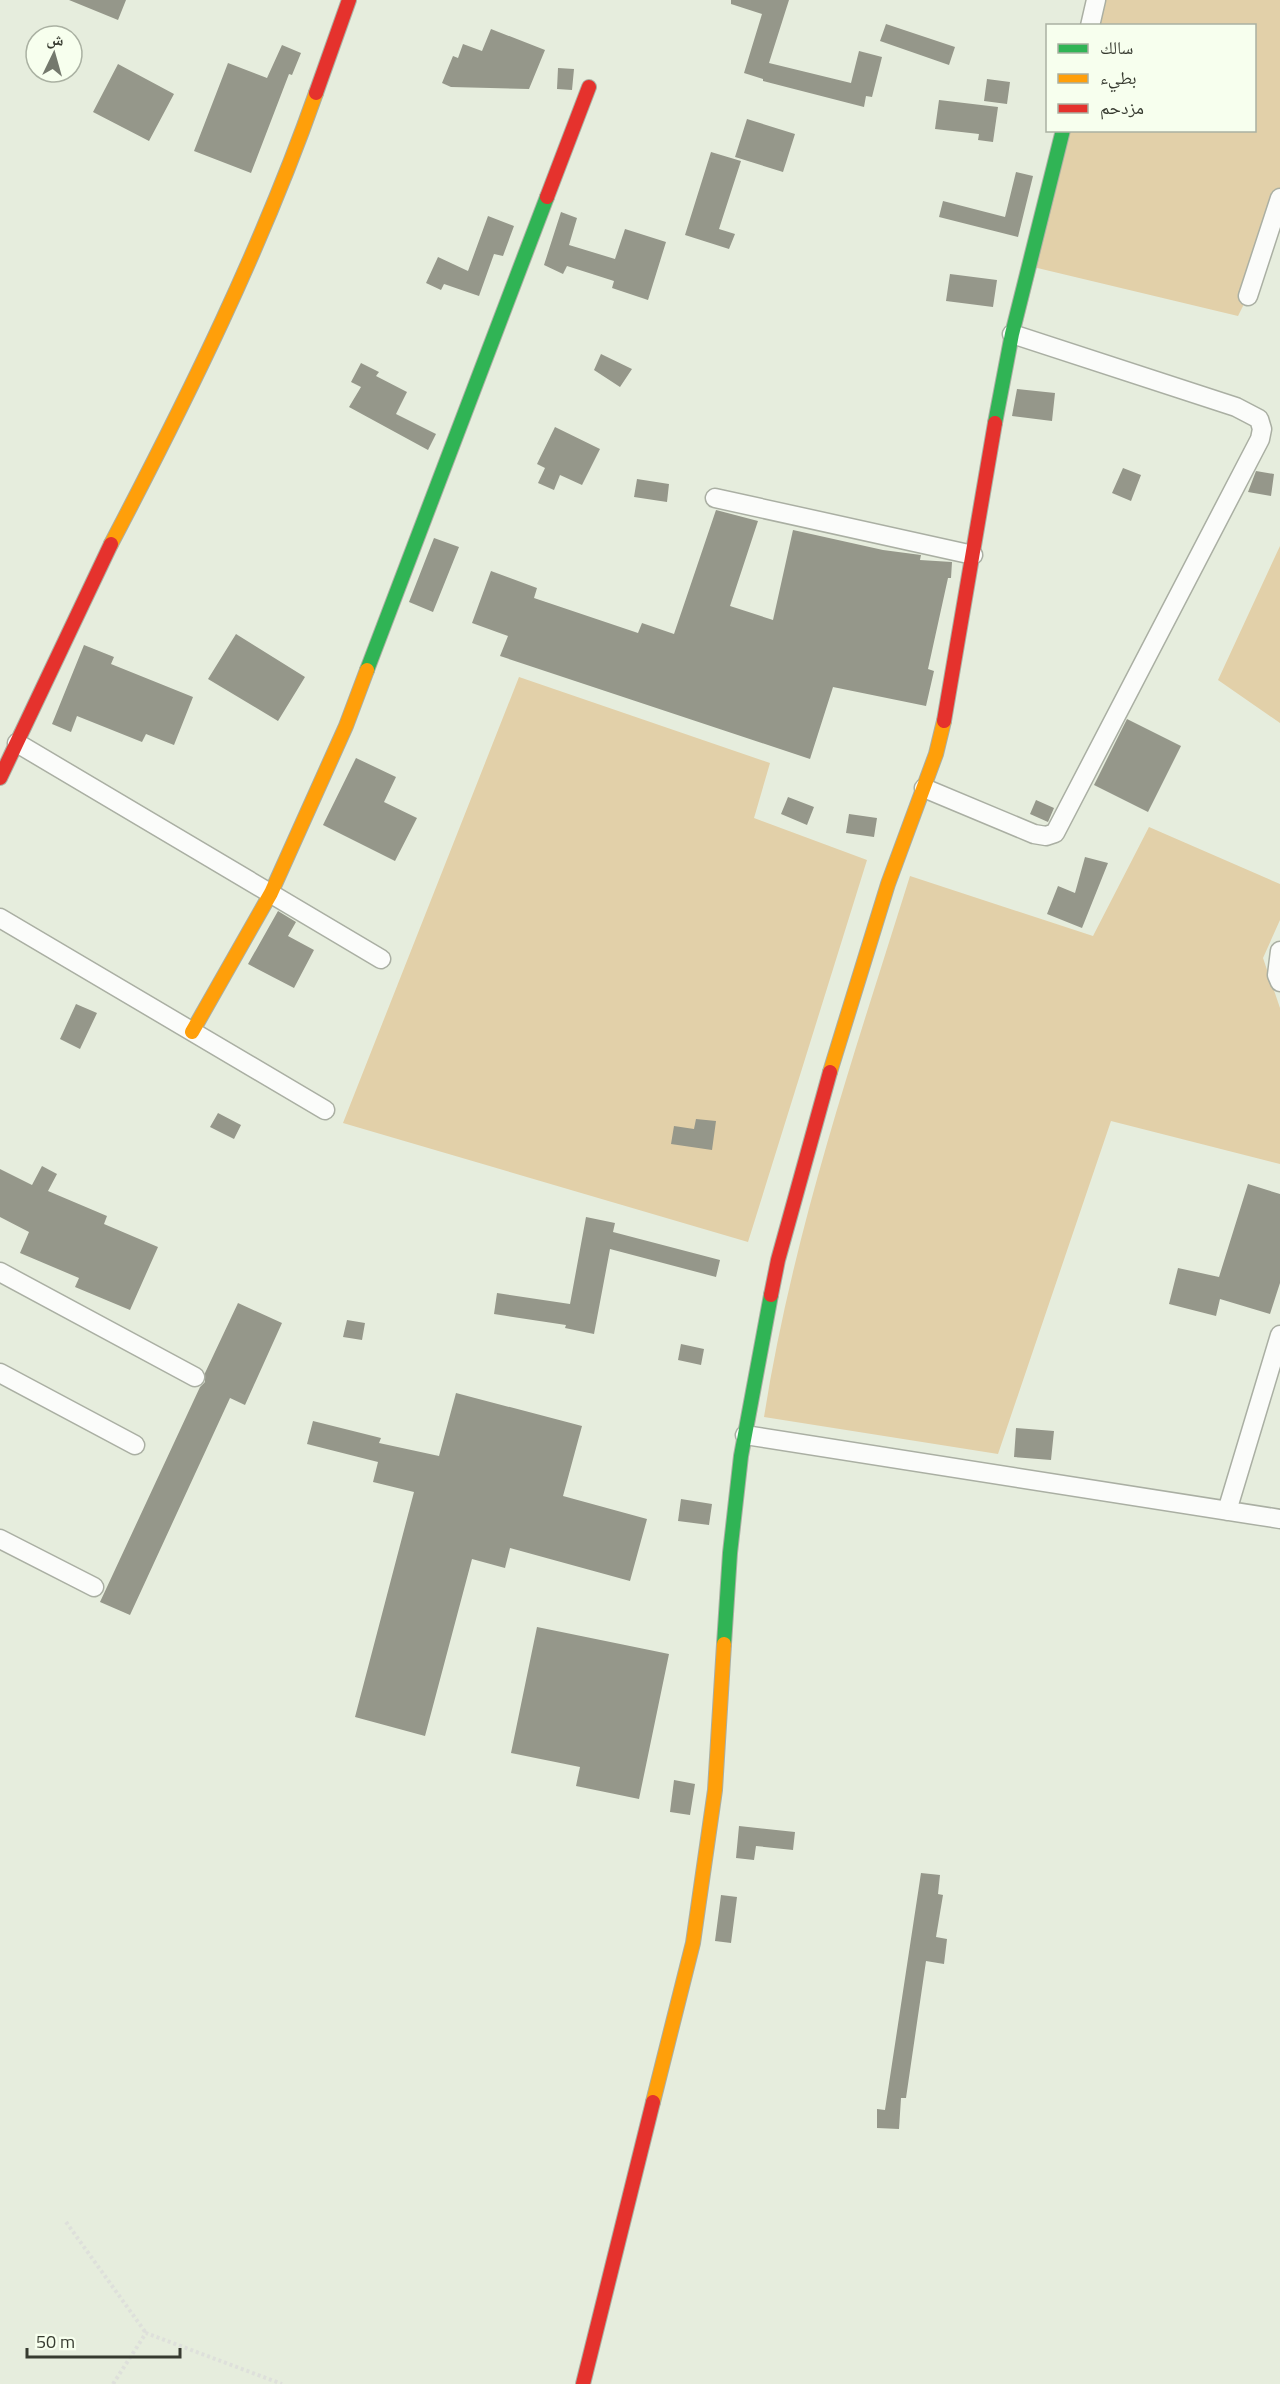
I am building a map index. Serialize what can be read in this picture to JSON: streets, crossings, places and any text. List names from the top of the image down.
{
  "legend": ["سالك", "بطيء", "مزدحم"],
  "scale_bar": "50 m",
  "north": "top"
}
